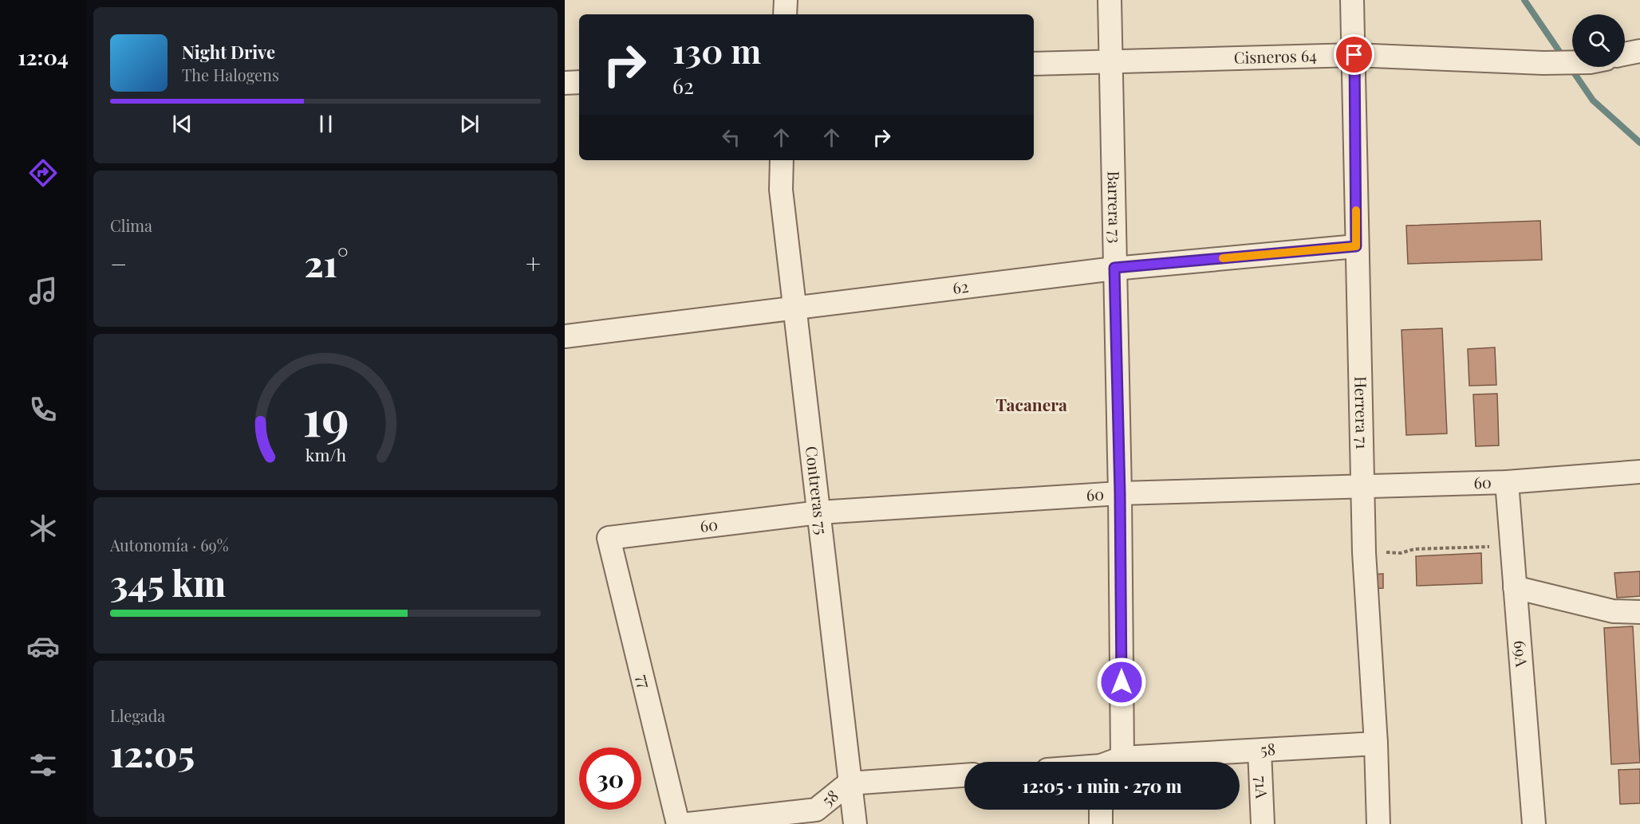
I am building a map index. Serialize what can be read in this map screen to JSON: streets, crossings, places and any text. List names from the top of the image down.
{
  "streets": {
    "street": [
      "Cisneros 64",
      "Barrera 73",
      "62",
      "Herrera 71",
      "60",
      "Contreras 75",
      "69A",
      "77",
      "58",
      "71A"
    ]
  },
  "crossings": [
    ["Cisneros 64", "Barrera 73"],
    ["Cisneros 64", "Herrera 71"],
    ["Barrera 73", "62"],
    ["Barrera 73", "60"],
    ["Barrera 73", "58"],
    ["62", "Herrera 71"],
    ["62", "Contreras 75"],
    ["Herrera 71", "60"],
    ["Herrera 71", "58"],
    ["60", "Contreras 75"],
    ["60", "69A"],
    ["60", "77"],
    ["Contreras 75", "58"],
    ["58", "71A"]
  ],
  "districts": ["Tacanera"],
  "page": {
    "tabs": "12:04",
    "turn": ["130 m", "62"],
    "song": ["Night Drive", "The Halogens"],
    "tile": [
      "Clima",
      ["Autonomía · 69%", "345 km"],
      ["Llegada", "12:05"]
    ],
    "heat": ["−", "21°", "+"],
    "limit": "30",
    "trip": "12:05 · 1 min · 270 m",
    "gauge": ["19", "km/h"]
  }
}
